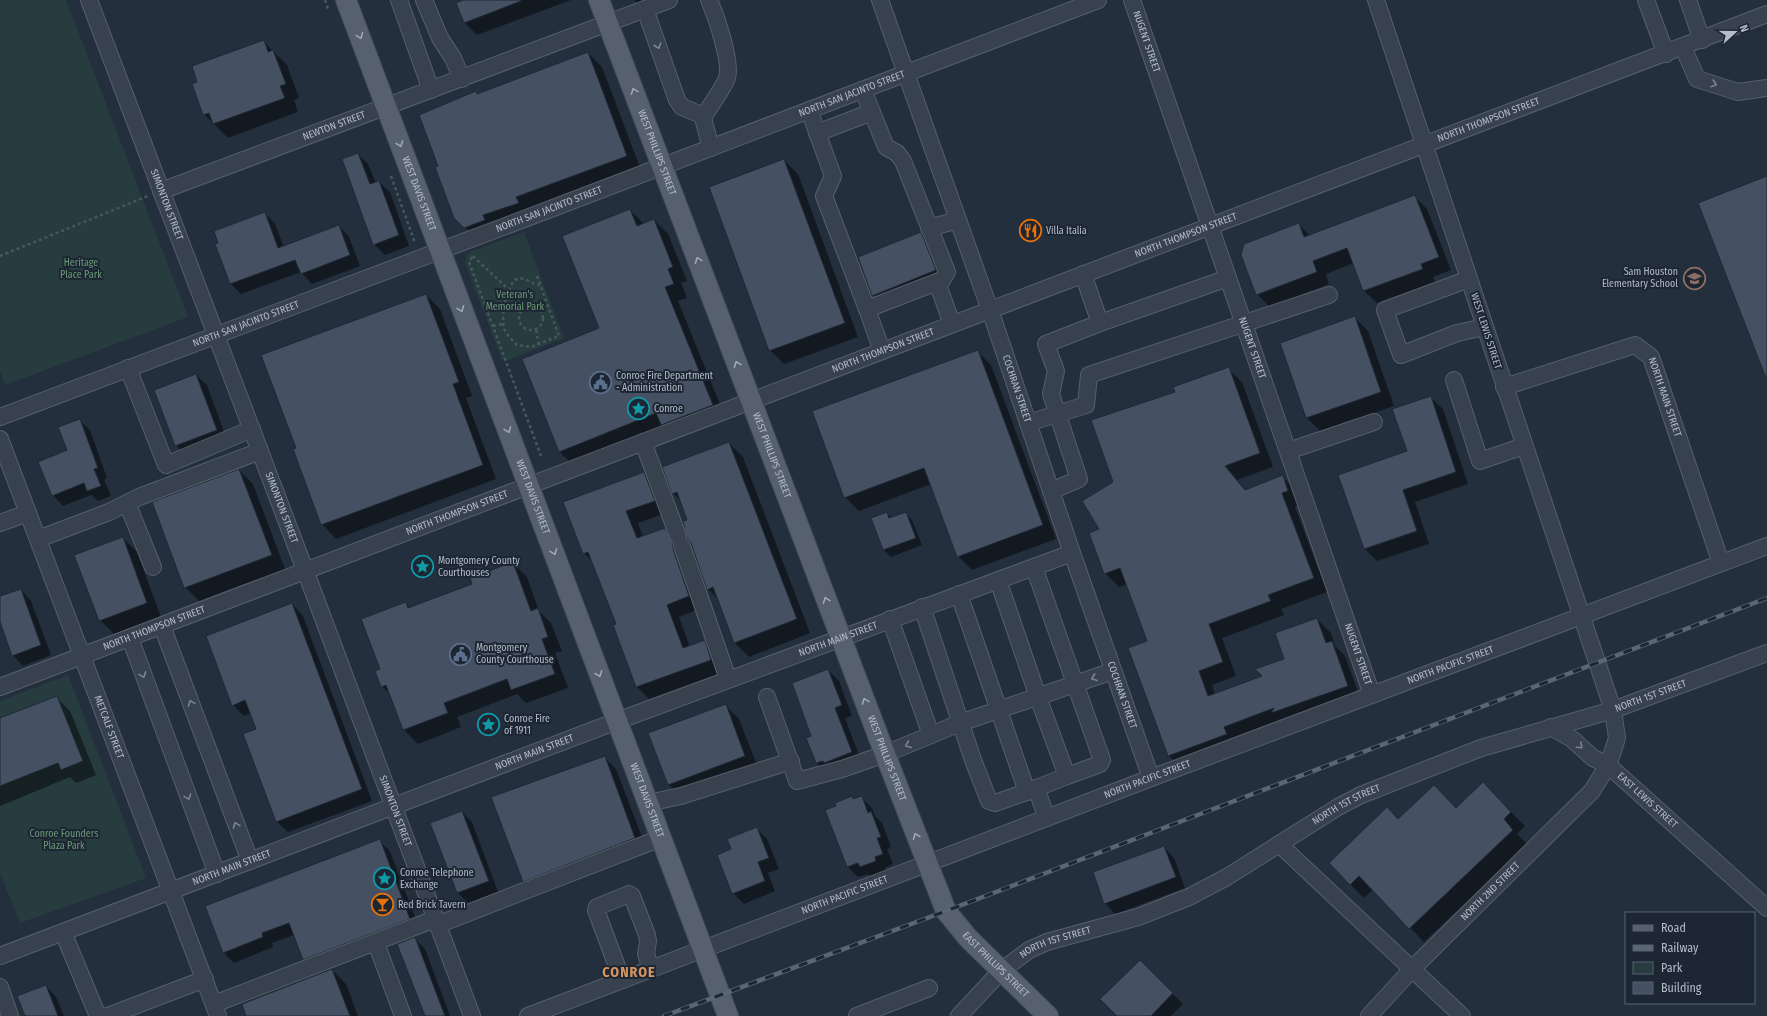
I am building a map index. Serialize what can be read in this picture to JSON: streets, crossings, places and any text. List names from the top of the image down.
{
  "streets": {
    "main road": ["WEST PHILLIPS STREET", "WEST DAVIS STREET", "EAST PHILLIPS STREET"],
    "street": [
      "NUGENT STREET",
      "NORTH SAN JACINTO STREET",
      "NORTH THOMPSON STREET",
      "NEWTON STREET",
      "SIMONTON STREET",
      "WEST LEWIS STREET",
      "COCHRAN STREET",
      "NORTH MAIN STREET",
      "NORTH PACIFIC STREET",
      "NORTH 1ST STREET",
      "METCALF STREET",
      "EAST LEWIS STREET",
      "NORTH 2ND STREET"
    ]
  },
  "crossings": [
    ["NUGENT STREET", "NORTH THOMPSON STREET"],
    ["NUGENT STREET", "NORTH PACIFIC STREET"],
    ["NORTH SAN JACINTO STREET", "WEST PHILLIPS STREET"],
    ["NORTH SAN JACINTO STREET", "WEST DAVIS STREET"],
    ["NORTH SAN JACINTO STREET", "SIMONTON STREET"],
    ["NORTH SAN JACINTO STREET", "COCHRAN STREET"],
    ["NORTH THOMPSON STREET", "WEST PHILLIPS STREET"],
    ["NORTH THOMPSON STREET", "WEST DAVIS STREET"],
    ["NORTH THOMPSON STREET", "SIMONTON STREET"],
    ["NORTH THOMPSON STREET", "WEST LEWIS STREET"],
    ["NORTH THOMPSON STREET", "COCHRAN STREET"],
    ["NORTH THOMPSON STREET", "METCALF STREET"],
    ["NEWTON STREET", "WEST PHILLIPS STREET"],
    ["NEWTON STREET", "WEST DAVIS STREET"],
    ["NEWTON STREET", "SIMONTON STREET"],
    ["WEST PHILLIPS STREET", "NORTH MAIN STREET"],
    ["WEST PHILLIPS STREET", "NORTH PACIFIC STREET"],
    ["WEST PHILLIPS STREET", "EAST PHILLIPS STREET"],
    ["WEST DAVIS STREET", "NORTH MAIN STREET"],
    ["WEST DAVIS STREET", "NORTH PACIFIC STREET"],
    ["SIMONTON STREET", "NORTH MAIN STREET"],
    ["WEST LEWIS STREET", "NORTH MAIN STREET"],
    ["WEST LEWIS STREET", "NORTH PACIFIC STREET"],
    ["WEST LEWIS STREET", "NORTH 1ST STREET"],
    ["COCHRAN STREET", "NORTH MAIN STREET"],
    ["COCHRAN STREET", "NORTH PACIFIC STREET"],
    ["NORTH MAIN STREET", "NORTH PACIFIC STREET"],
    ["NORTH MAIN STREET", "METCALF STREET"],
    ["NORTH 1ST STREET", "EAST LEWIS STREET"],
    ["NORTH 1ST STREET", "EAST PHILLIPS STREET"],
    ["EAST LEWIS STREET", "NORTH 2ND STREET"]
  ],
  "one_way": ["WEST PHILLIPS STREET", "WEST DAVIS STREET"],
  "districts": ["CONROE"],
  "parks": ["Heritage Place Park", "Veteran's Memorial Park", "Conroe Founders Plaza Park"],
  "places": {
    "restaurant": ["Villa Italia"],
    "school or university": ["Sam Houston Elementary School"],
    "public building": ["Conroe Fire Department - Administration", "Montgomery County Courthouse"],
    "place": [
      "Conroe",
      "Montgomery County Courthouses",
      "Conroe Fire of 1911",
      "Conroe Telephone Exchange"
    ],
    "bar": ["Red Brick Tavern"]
  },
  "legend": [
    "Road",
    "Railway",
    "Park",
    "Building"
  ],
  "north": "right"
}
